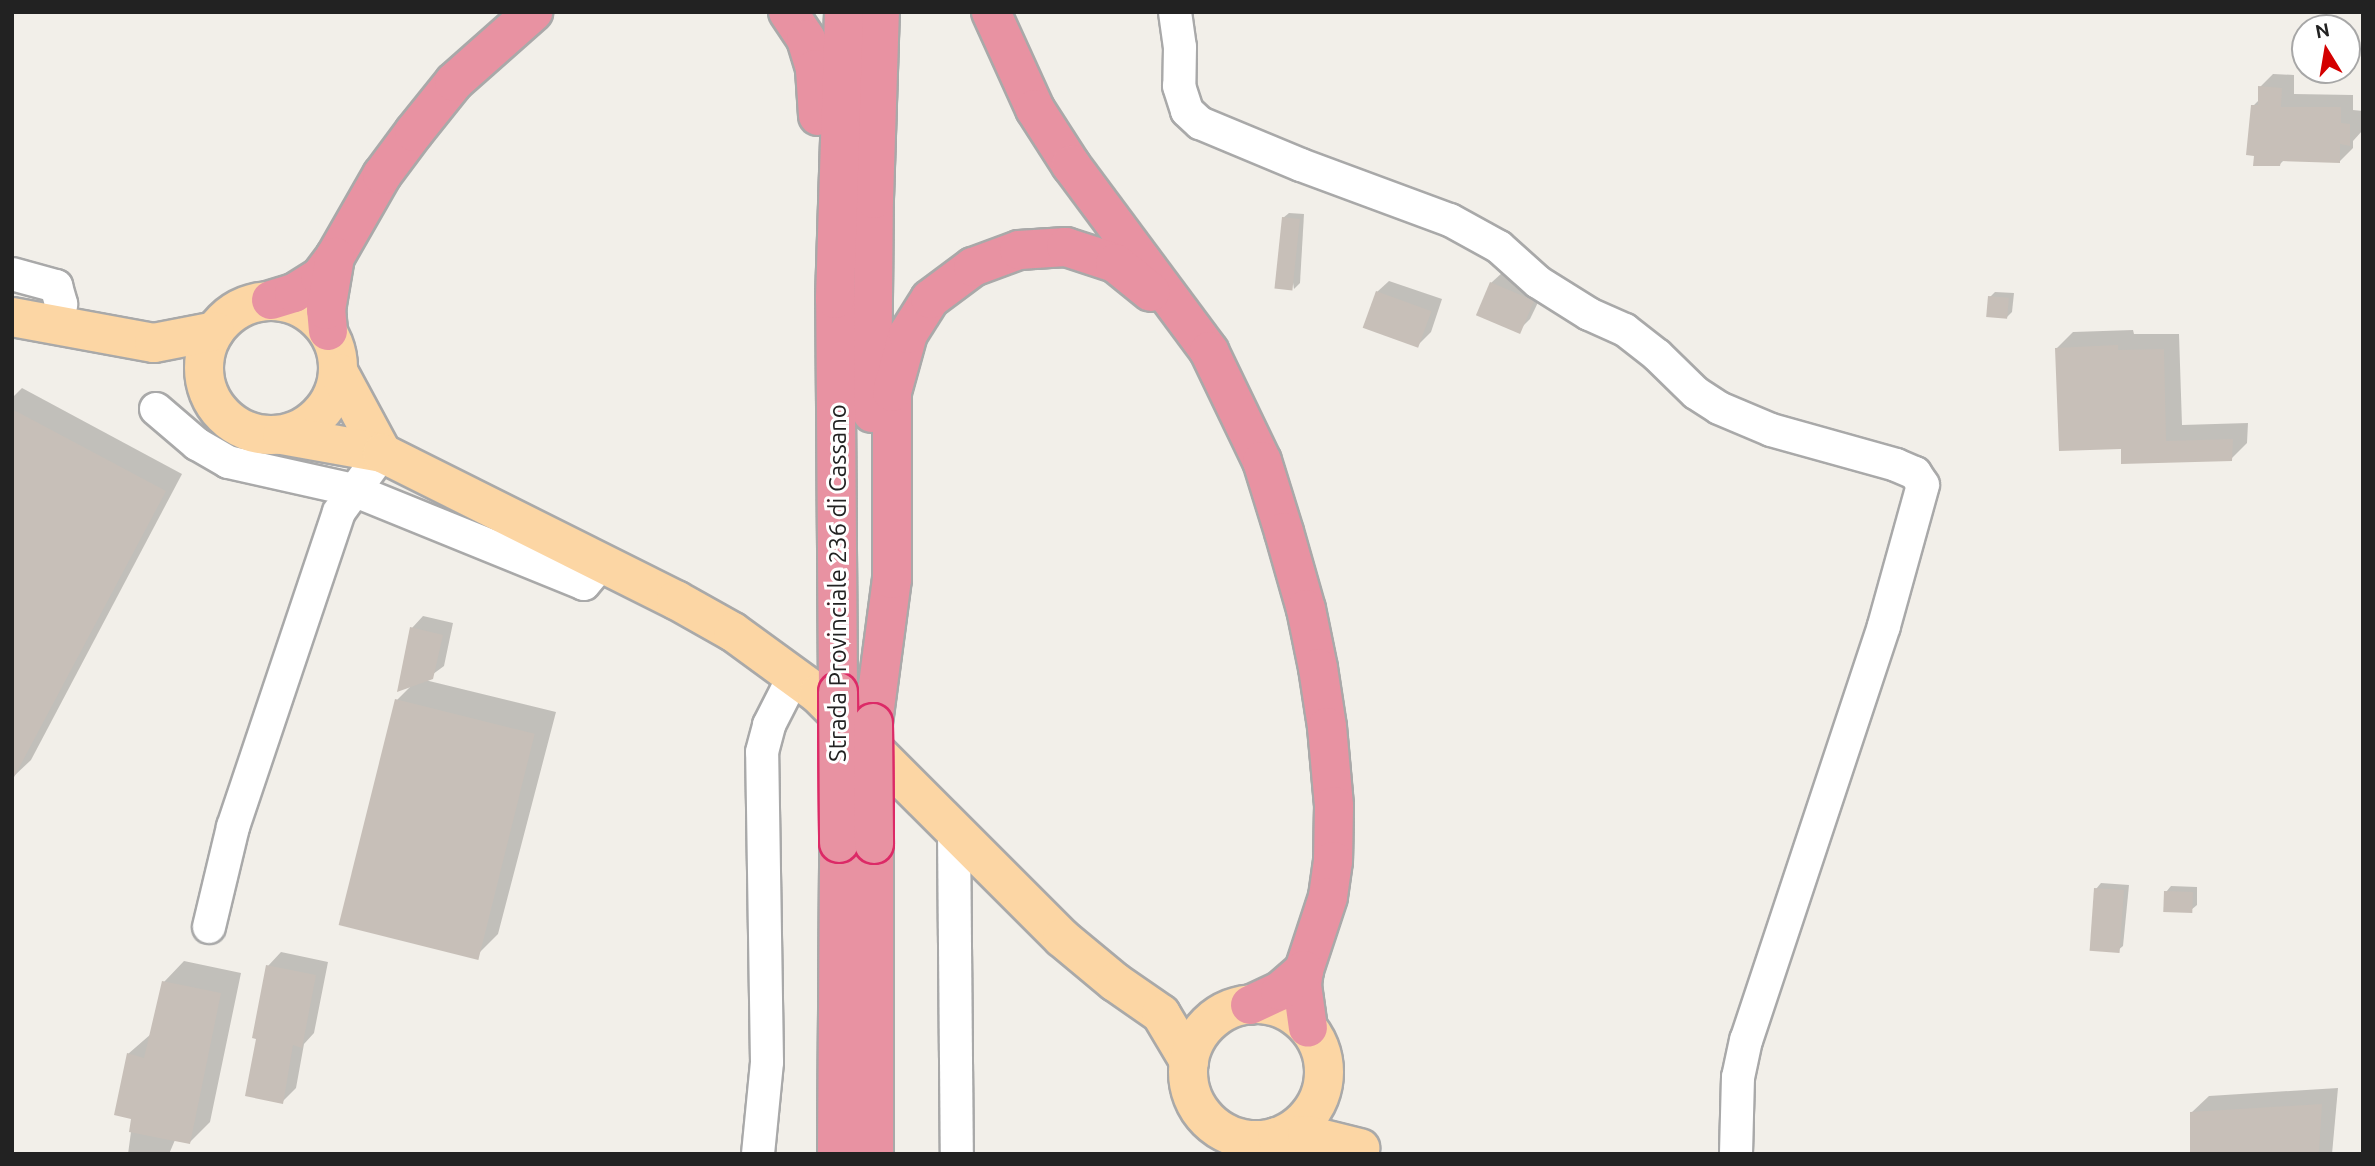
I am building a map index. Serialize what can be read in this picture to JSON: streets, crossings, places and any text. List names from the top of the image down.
{
  "streets": {
    "highway": ["Strada Provinciale 236 di Cassano"]
  },
  "north": "top"
}
